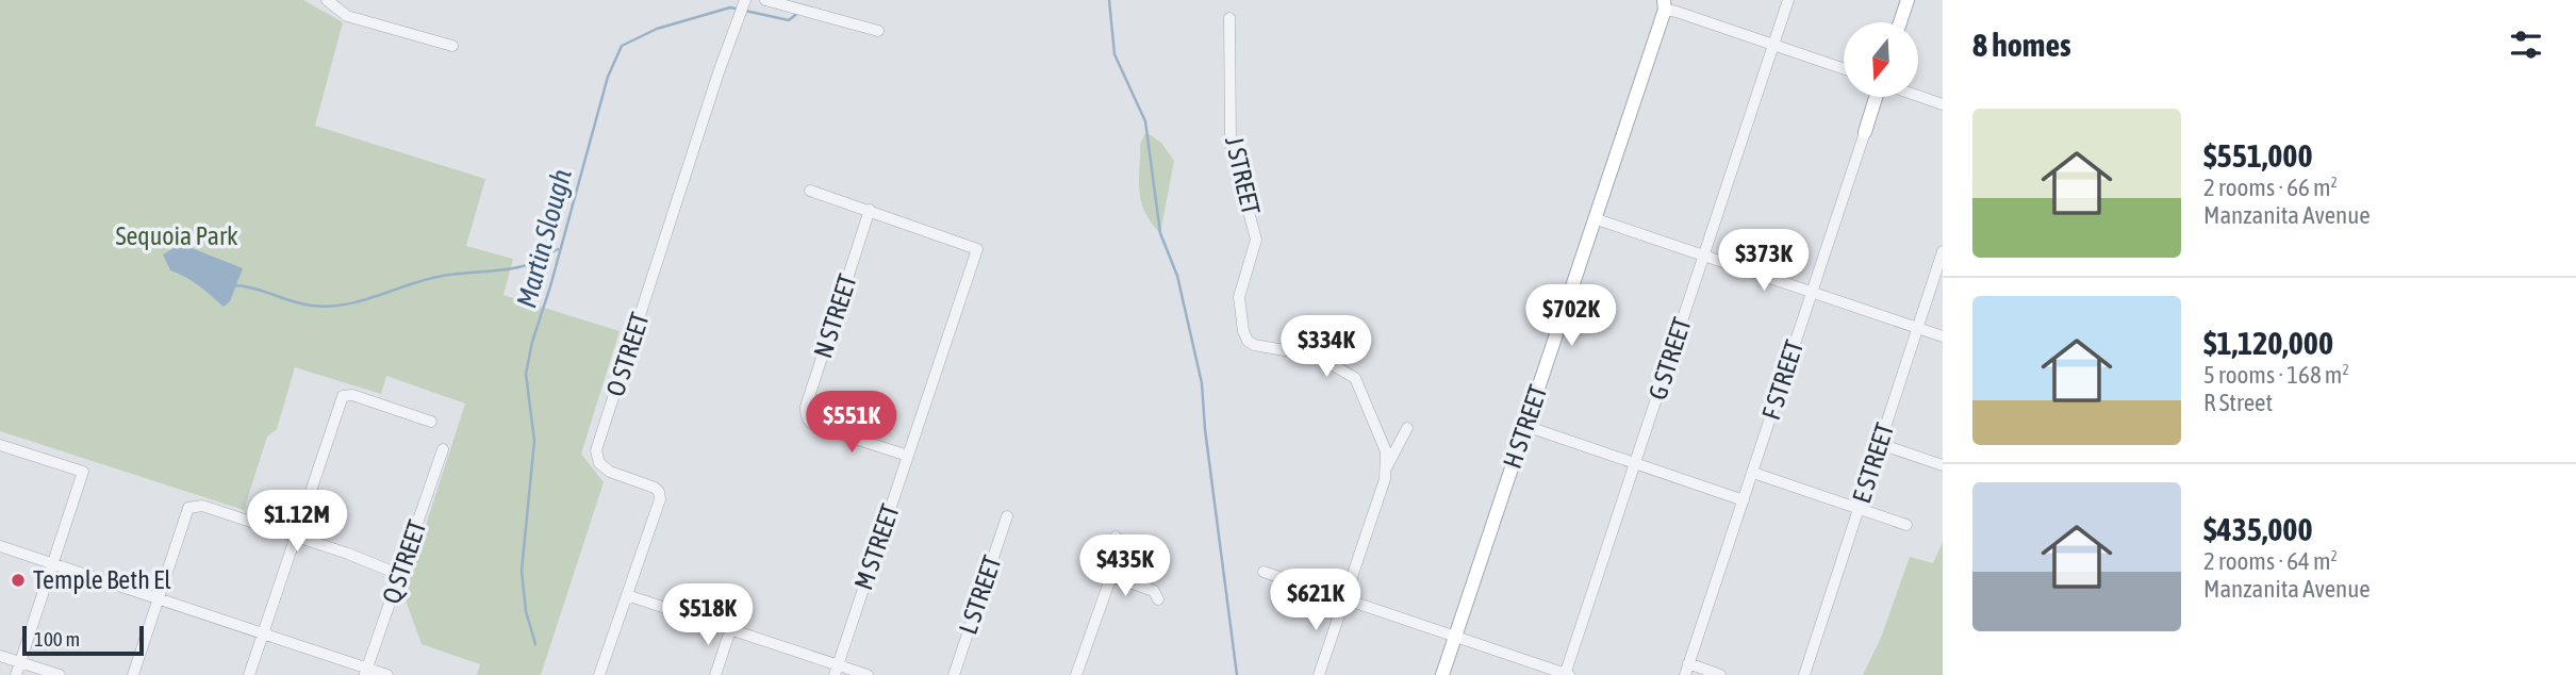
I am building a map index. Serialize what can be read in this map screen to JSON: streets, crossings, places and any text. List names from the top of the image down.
{
  "streets": {
    "main road": ["F STREET", "H STREET"],
    "street": [
      "J STREET",
      "N STREET",
      "O STREET",
      "G STREET",
      "E STREET",
      "M STREET",
      "Q STREET",
      "L STREET"
    ]
  },
  "crossings": [
    ["N STREET", "M STREET"]
  ],
  "water": ["Martin Slough"],
  "parks": ["Sequoia Park"],
  "places": ["Temple Beth El"],
  "scale_bar": "100 m",
  "north": "bottom",
  "page": {
    "heading": "8 homes",
    "list": [
      {
        "name": "$551,000",
        "note": "2 rooms · 66 m² · Manzanita Avenue"
      },
      {
        "name": "$1,120,000",
        "note": "5 rooms · 168 m² · R Street"
      },
      {
        "name": "$435,000",
        "note": "2 rooms · 64 m² · Manzanita Avenue"
      }
    ],
    "price": [
      "$373K",
      "$702K",
      "$334K",
      "$551K",
      "$1.12M",
      "$435K",
      "$621K",
      "$518K"
    ],
    "scale": "100 m"
  }
}
